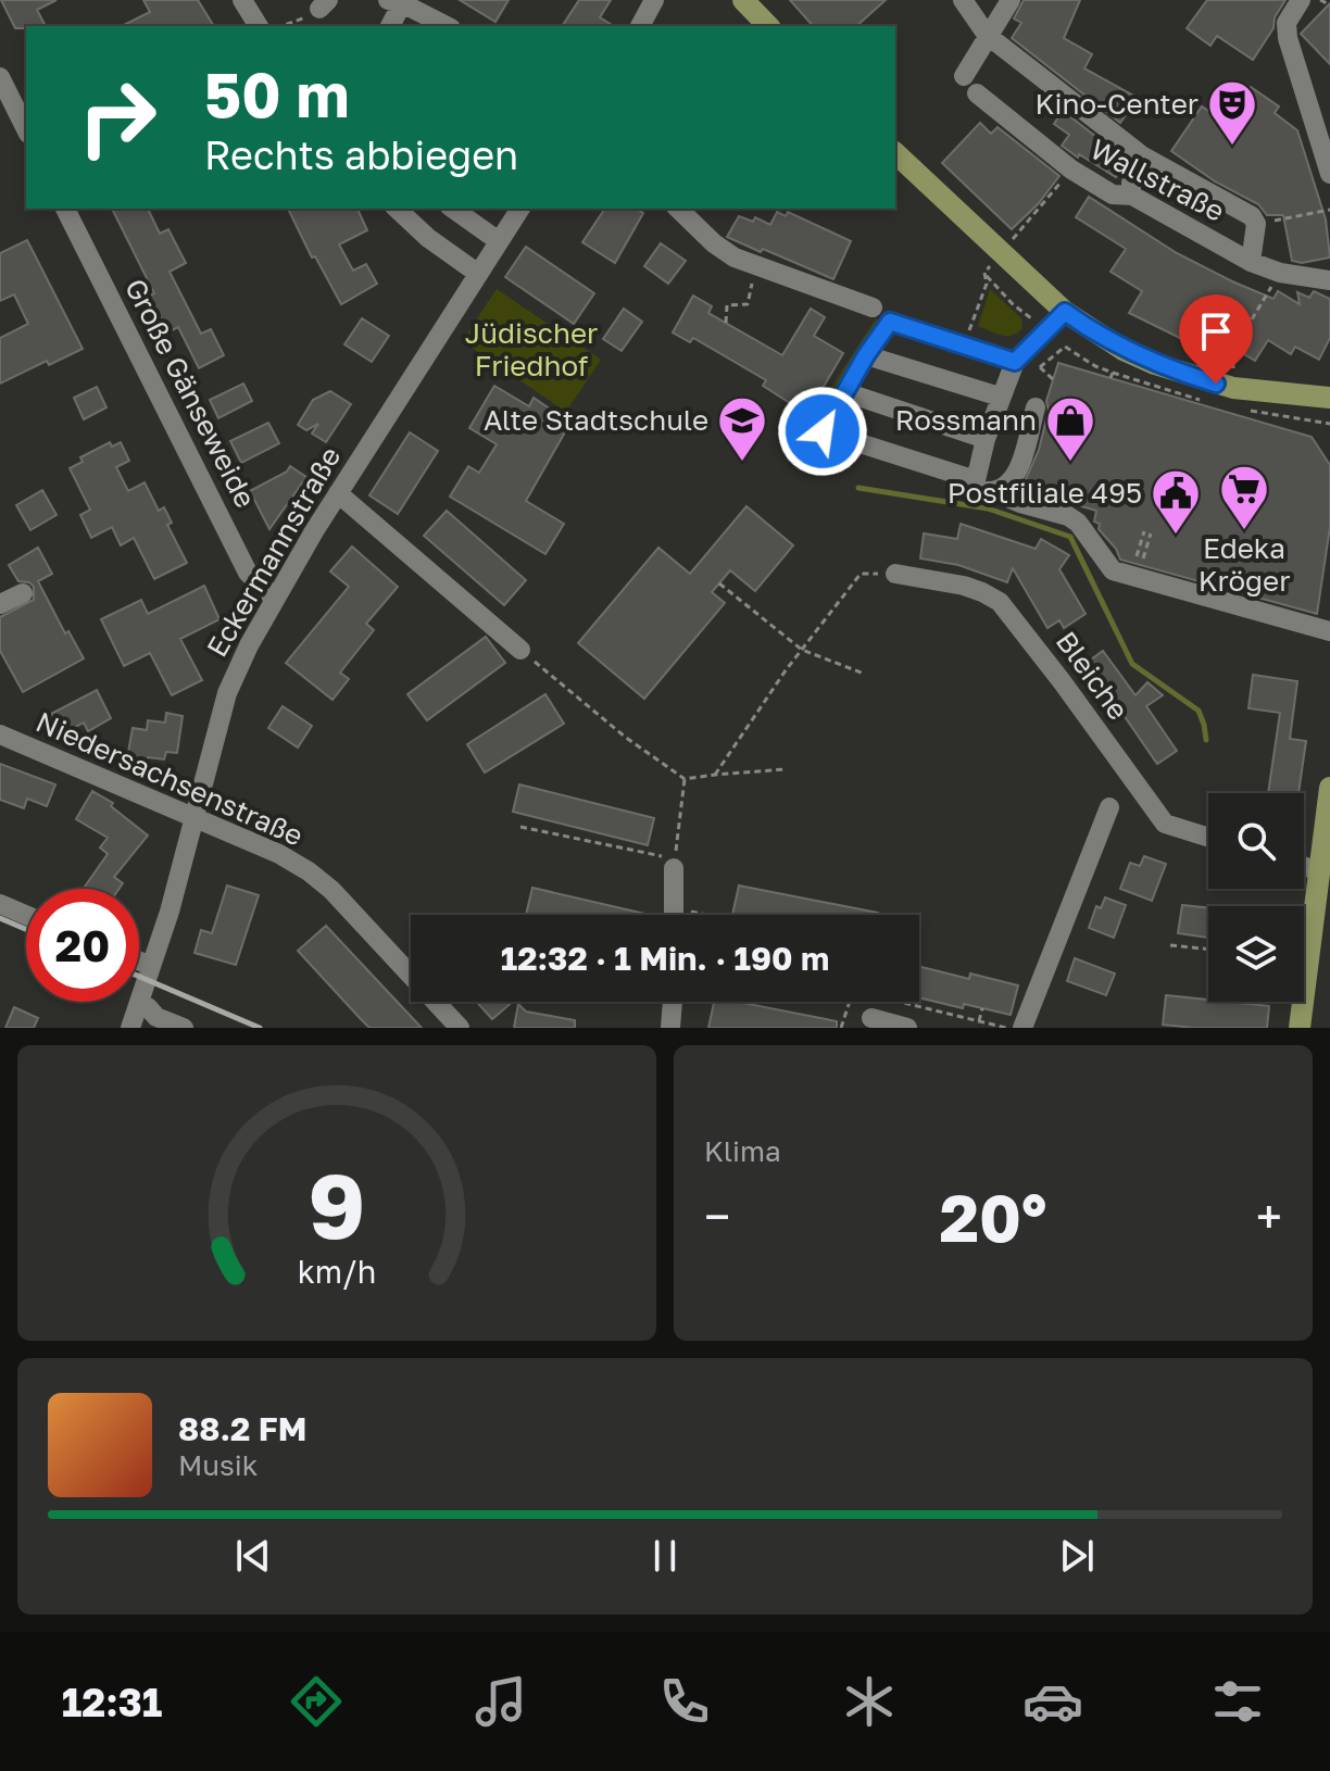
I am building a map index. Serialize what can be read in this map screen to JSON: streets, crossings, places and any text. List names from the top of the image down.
{
  "streets": {
    "street": [
      "Wallstraße",
      "Große Gänseweide",
      "Eckermannstraße",
      "Bleiche",
      "Niedersachsenstraße"
    ]
  },
  "crossings": [
    ["Große Gänseweide", "Eckermannstraße"],
    ["Eckermannstraße", "Niedersachsenstraße"]
  ],
  "parks": ["Jüdischer Friedhof"],
  "places": {
    "theatre": ["Kino-Center"],
    "school or university": ["Alte Stadtschule"],
    "shop": ["Rossmann"],
    "supermarket": ["Edeka Kröger"],
    "public building": ["Postfiliale 495"]
  },
  "page": {
    "turn": ["50 m", "Rechts abbiegen"],
    "limit": "20",
    "trip": "12:32 · 1 Min. · 190 m",
    "tile": "Klima",
    "heat": ["−", "20°", "+"],
    "song": ["88.2 FM", "Musik"],
    "tabs": "12:31",
    "gauge": ["9", "km/h"]
  }
}
